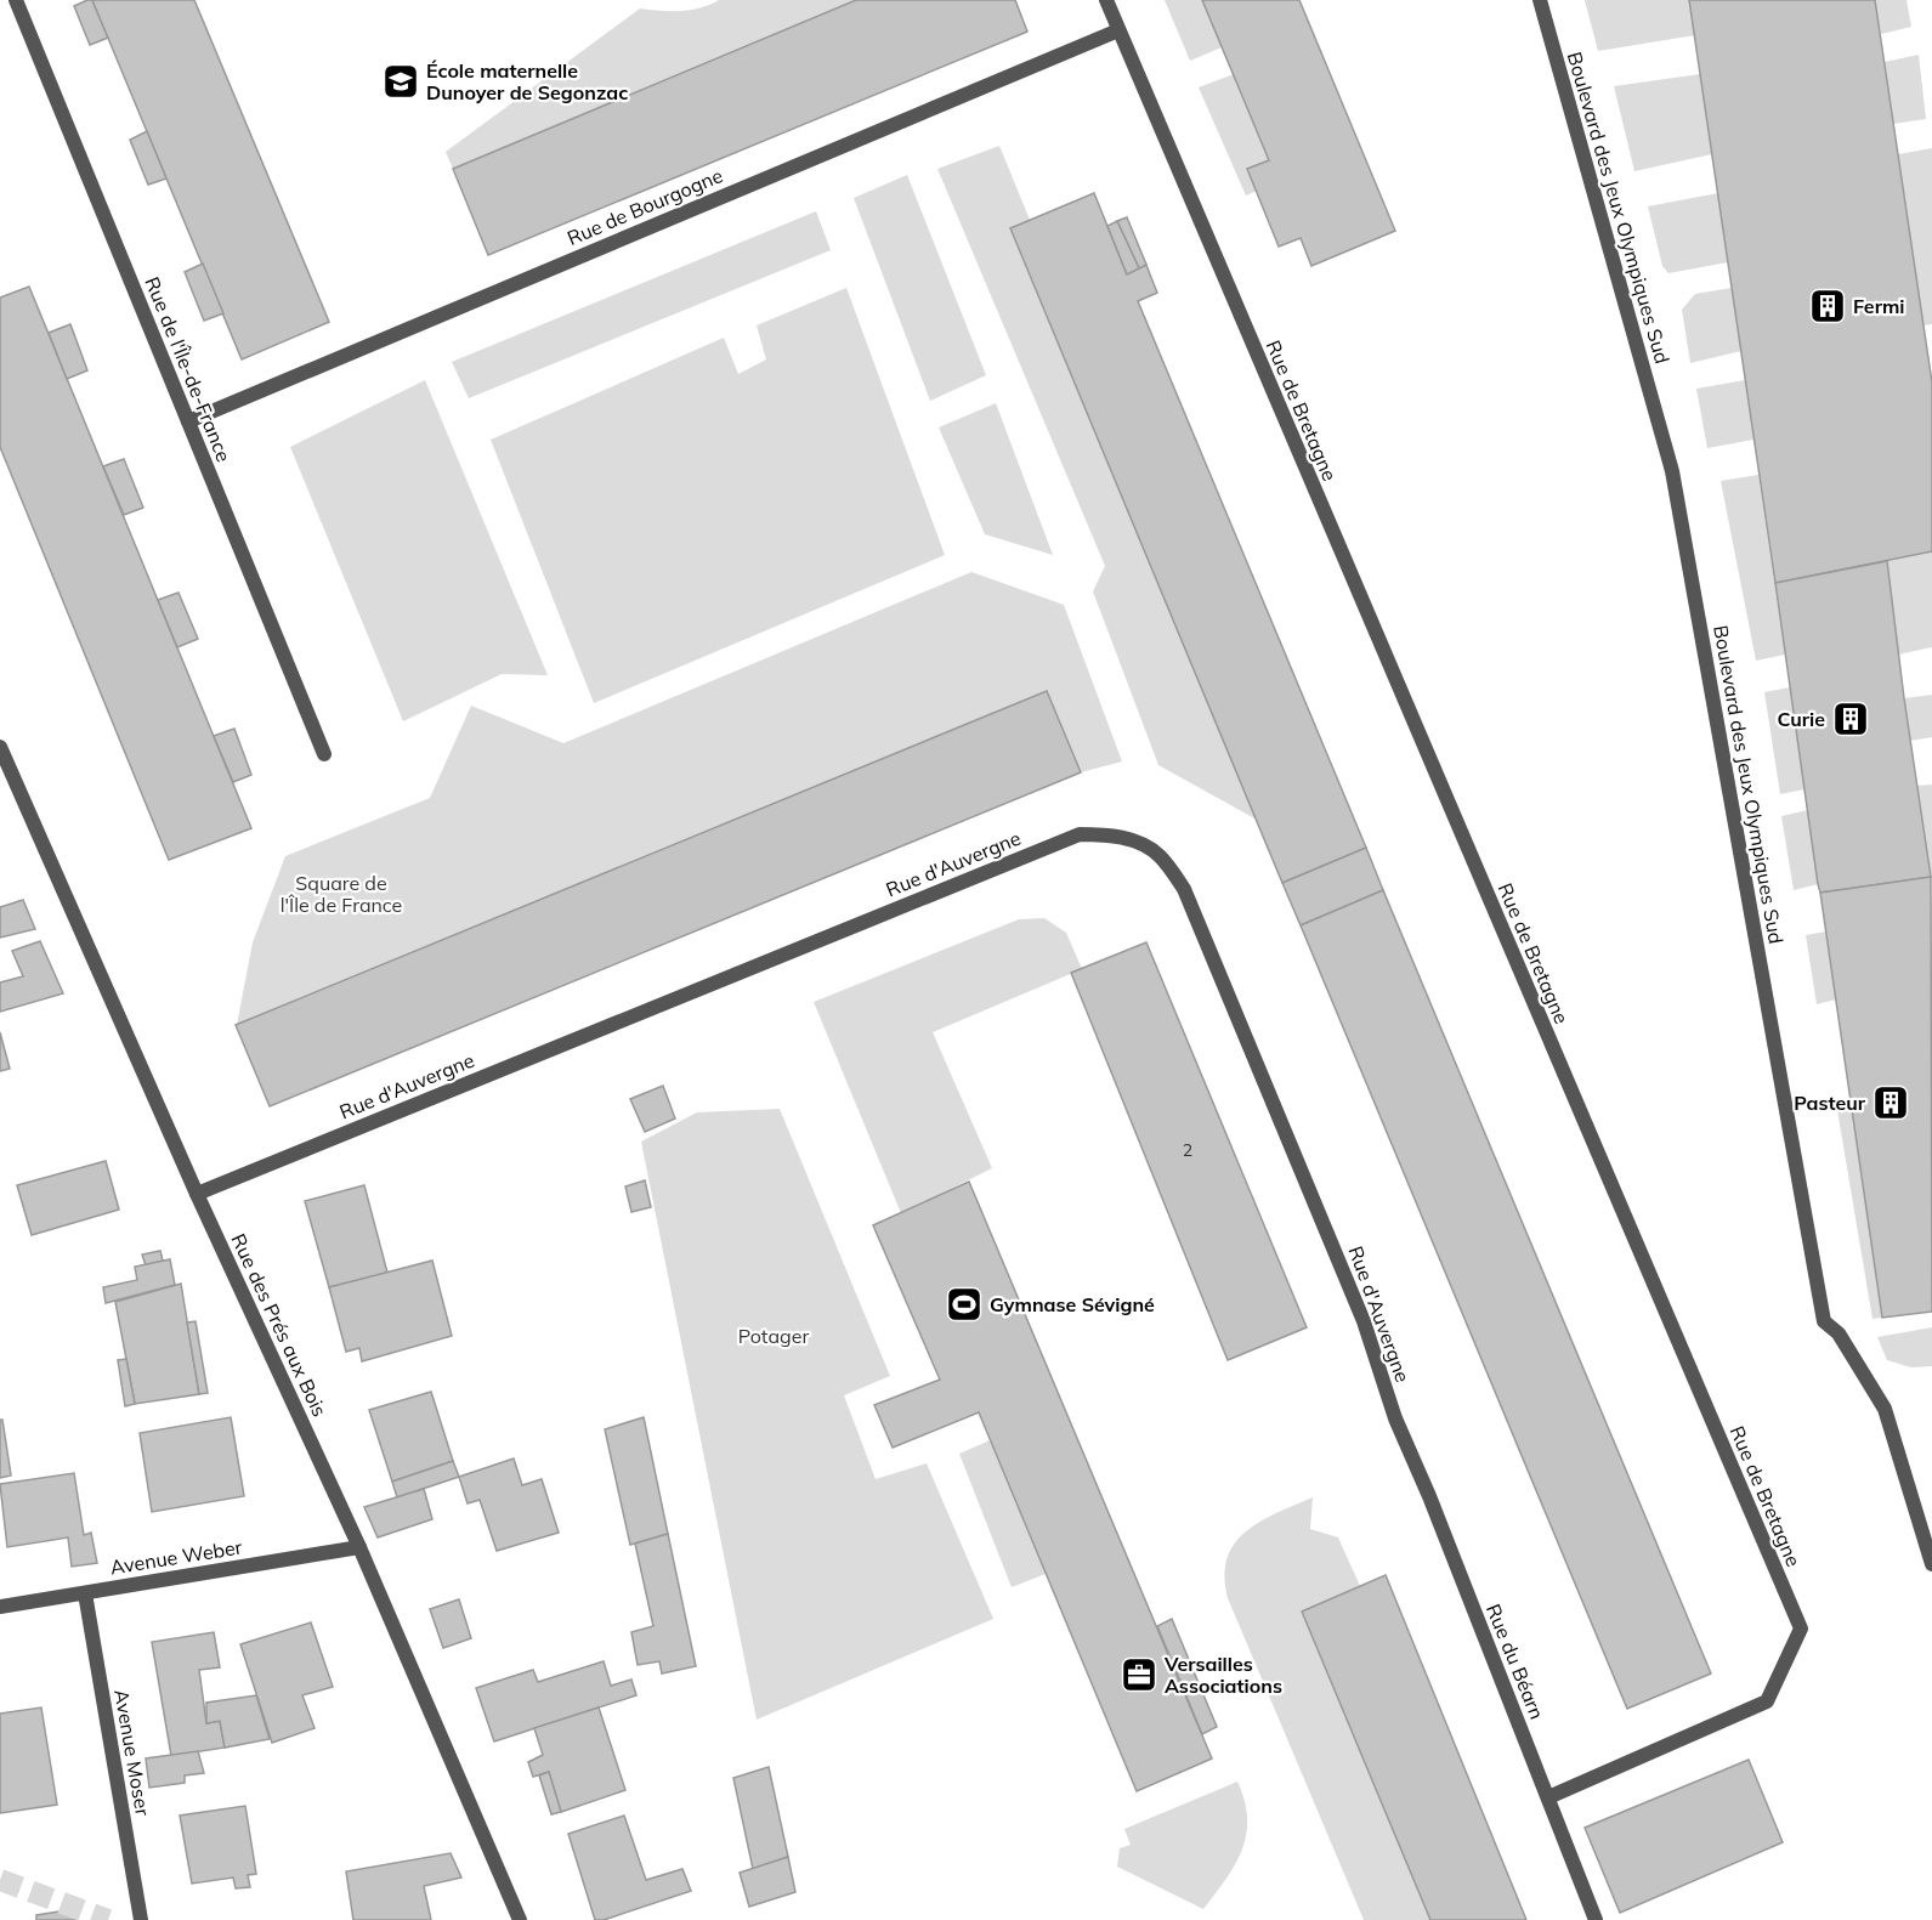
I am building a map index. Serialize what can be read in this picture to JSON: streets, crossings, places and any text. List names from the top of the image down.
{
  "streets": {
    "street": [
      "Rue de Bourgogne",
      "Boulevard des Jeux Olympiques Sud",
      "Rue de l'Île-de-France",
      "Rue de Bretagne",
      "Rue d'Auvergne",
      "Rue des Prés aux Bois",
      "Avenue Weber",
      "Rue du Béarn",
      "Avenue Moser"
    ]
  },
  "crossings": [
    ["Rue de Bourgogne", "Rue de l'Île-de-France"],
    ["Rue de Bourgogne", "Rue de Bretagne"],
    ["Rue de Bretagne", "Rue du Béarn"],
    ["Rue d'Auvergne", "Rue des Prés aux Bois"],
    ["Rue d'Auvergne", "Rue du Béarn"],
    ["Rue des Prés aux Bois", "Avenue Weber"],
    ["Avenue Weber", "Avenue Moser"]
  ],
  "parks": ["Square de l'Île de France", "Potager"],
  "places": {
    "school or university": ["École maternelle Dunoyer de Segonzac"],
    "building": ["Fermi", "Curie", "Pasteur"],
    "sports": ["Gymnase Sévigné"],
    "office": ["Versailles Associations"]
  },
  "house_numbers": ["2"]
}
